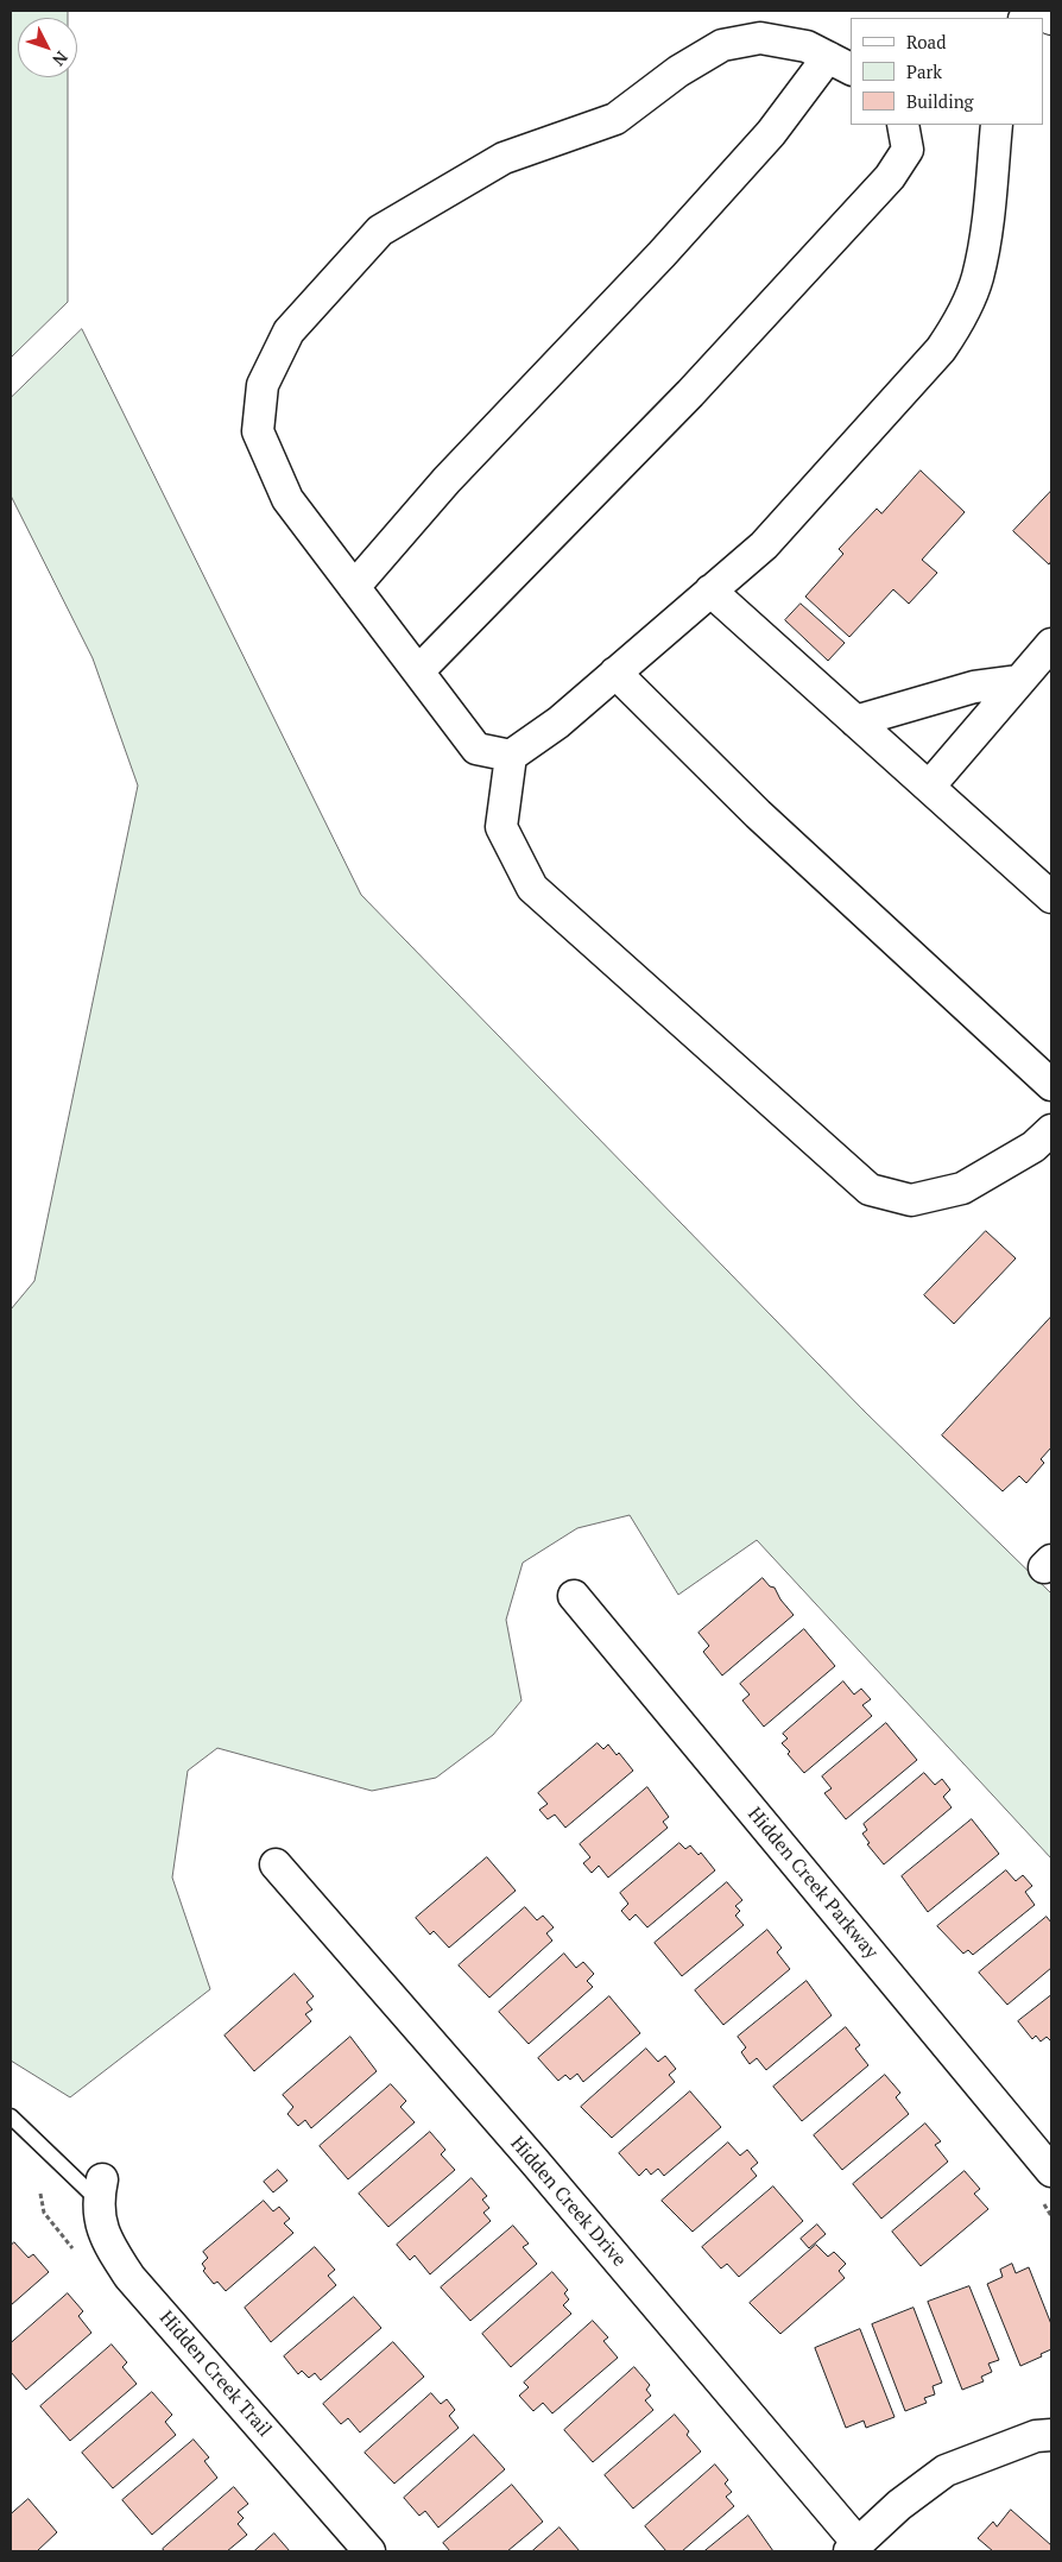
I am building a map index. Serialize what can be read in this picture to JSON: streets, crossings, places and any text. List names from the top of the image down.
{
  "streets": {
    "street": ["Hidden Creek Parkway", "Hidden Creek Drive", "Hidden Creek Trail"]
  },
  "legend": ["Road", "Park", "Building"],
  "north": "bottom right"
}
